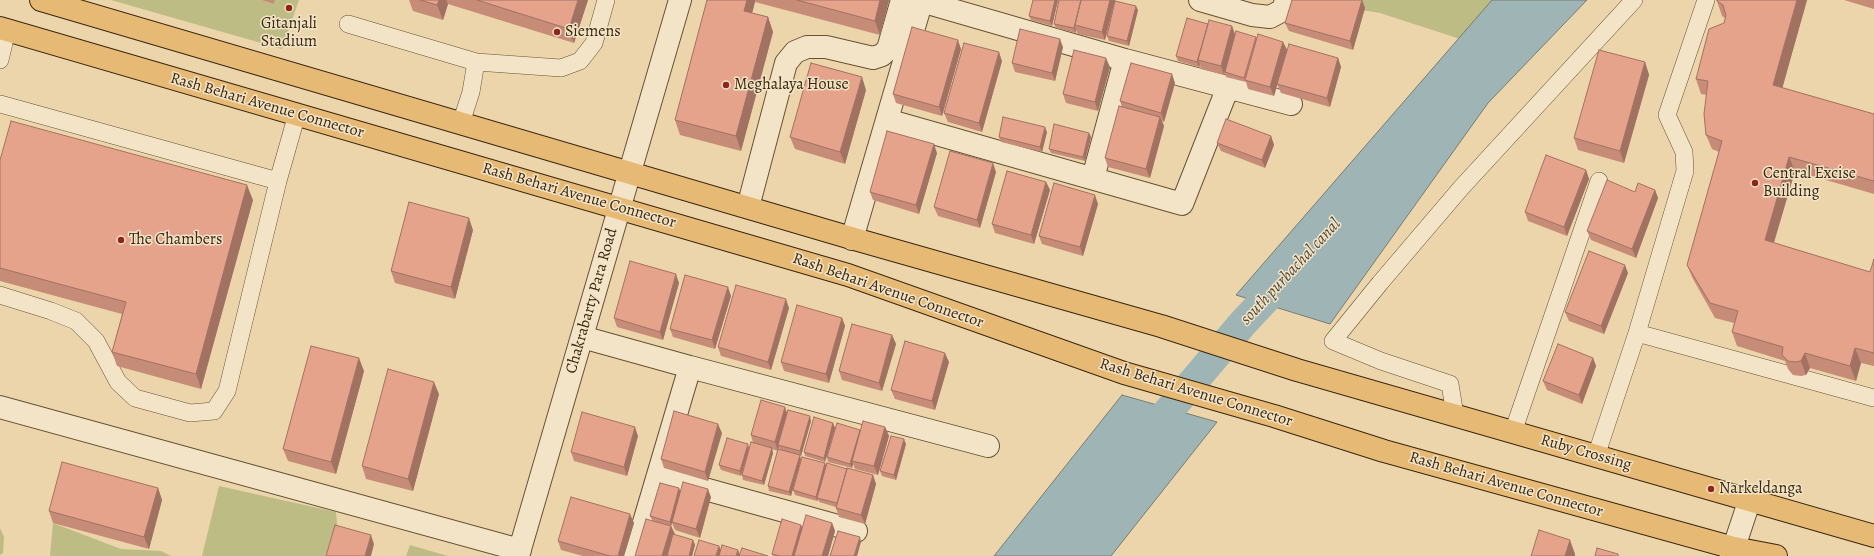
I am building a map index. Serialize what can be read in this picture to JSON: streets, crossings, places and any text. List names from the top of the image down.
{
  "streets": {
    "main road": ["Rash Behari Avenue Connector", "Ruby Crossing"],
    "street": ["Chakrabarty Para Road"]
  },
  "crossings": [
    ["Rash Behari Avenue Connector", "Chakrabarty Para Road"]
  ],
  "water": ["south purbachal canal"],
  "places": [
    "Gitanjali Stadium",
    "Siemens",
    "Meghalaya House",
    "Central Excise Building",
    "The Chambers",
    "Narkeldanga"
  ]
}
